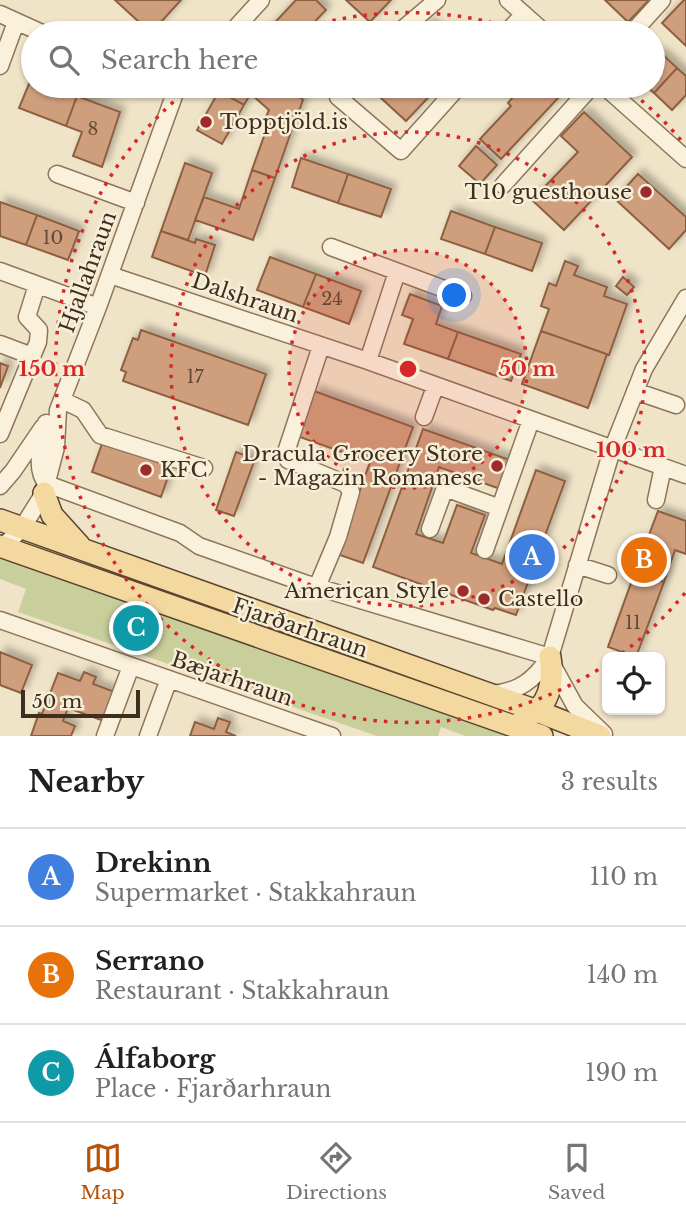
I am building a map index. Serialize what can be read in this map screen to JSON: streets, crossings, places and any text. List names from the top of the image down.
{
  "streets": {
    "main road": ["Fjarðarhraun"],
    "street": ["Hjallahraun", "Dalshraun", "Bæjarhraun"]
  },
  "crossings": [
    ["Hjallahraun", "Dalshraun"],
    ["Hjallahraun", "Fjarðarhraun"]
  ],
  "places": [
    "Topptjöld.is",
    "T10 guesthouse",
    "Dracula Grocery Store - Magazin Romanesc",
    "KFC",
    "American Style",
    "Castello"
  ],
  "house_numbers": [
    "8",
    "10",
    "24",
    "17",
    "11"
  ],
  "scale_bar": "50 m",
  "page": {
    "search": "Search here",
    "pins": ["A", "B", "C"],
    "scale": "50 m",
    "heading": ["Nearby", "3 results"],
    "list": [
      {
        "mark": "A",
        "name": "Drekinn",
        "note": "Supermarket · Stakkahraun",
        "value": "110 m"
      },
      {
        "mark": "B",
        "name": "Serrano",
        "note": "Restaurant · Stakkahraun",
        "value": "140 m"
      },
      {
        "mark": "C",
        "name": "Álfaborg",
        "note": "Place · Fjarðarhraun",
        "value": "190 m"
      }
    ],
    "nav": ["Map", "Directions", "Saved"]
  },
  "rings": ["50 m", "150 m", "100 m"]
}
